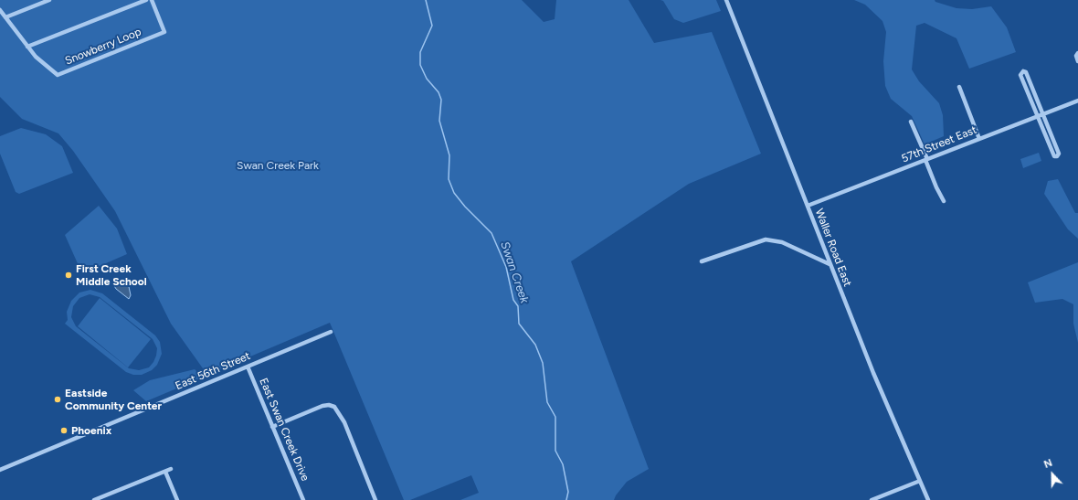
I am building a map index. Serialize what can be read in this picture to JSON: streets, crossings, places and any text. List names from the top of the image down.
{
  "streets": {
    "street": [
      "Snowberry Loop",
      "57th Street East",
      "Waller Road East",
      "East 56th Street",
      "East Swan Creek Drive"
    ]
  },
  "crossings": [
    ["57th Street East", "Waller Road East"],
    ["East 56th Street", "East Swan Creek Drive"]
  ],
  "water": ["Swan Creek"],
  "parks": ["Swan Creek Park"],
  "places": ["First Creek Middle School", "Eastside Community Center", "Phoenix"],
  "north": "top"
}
